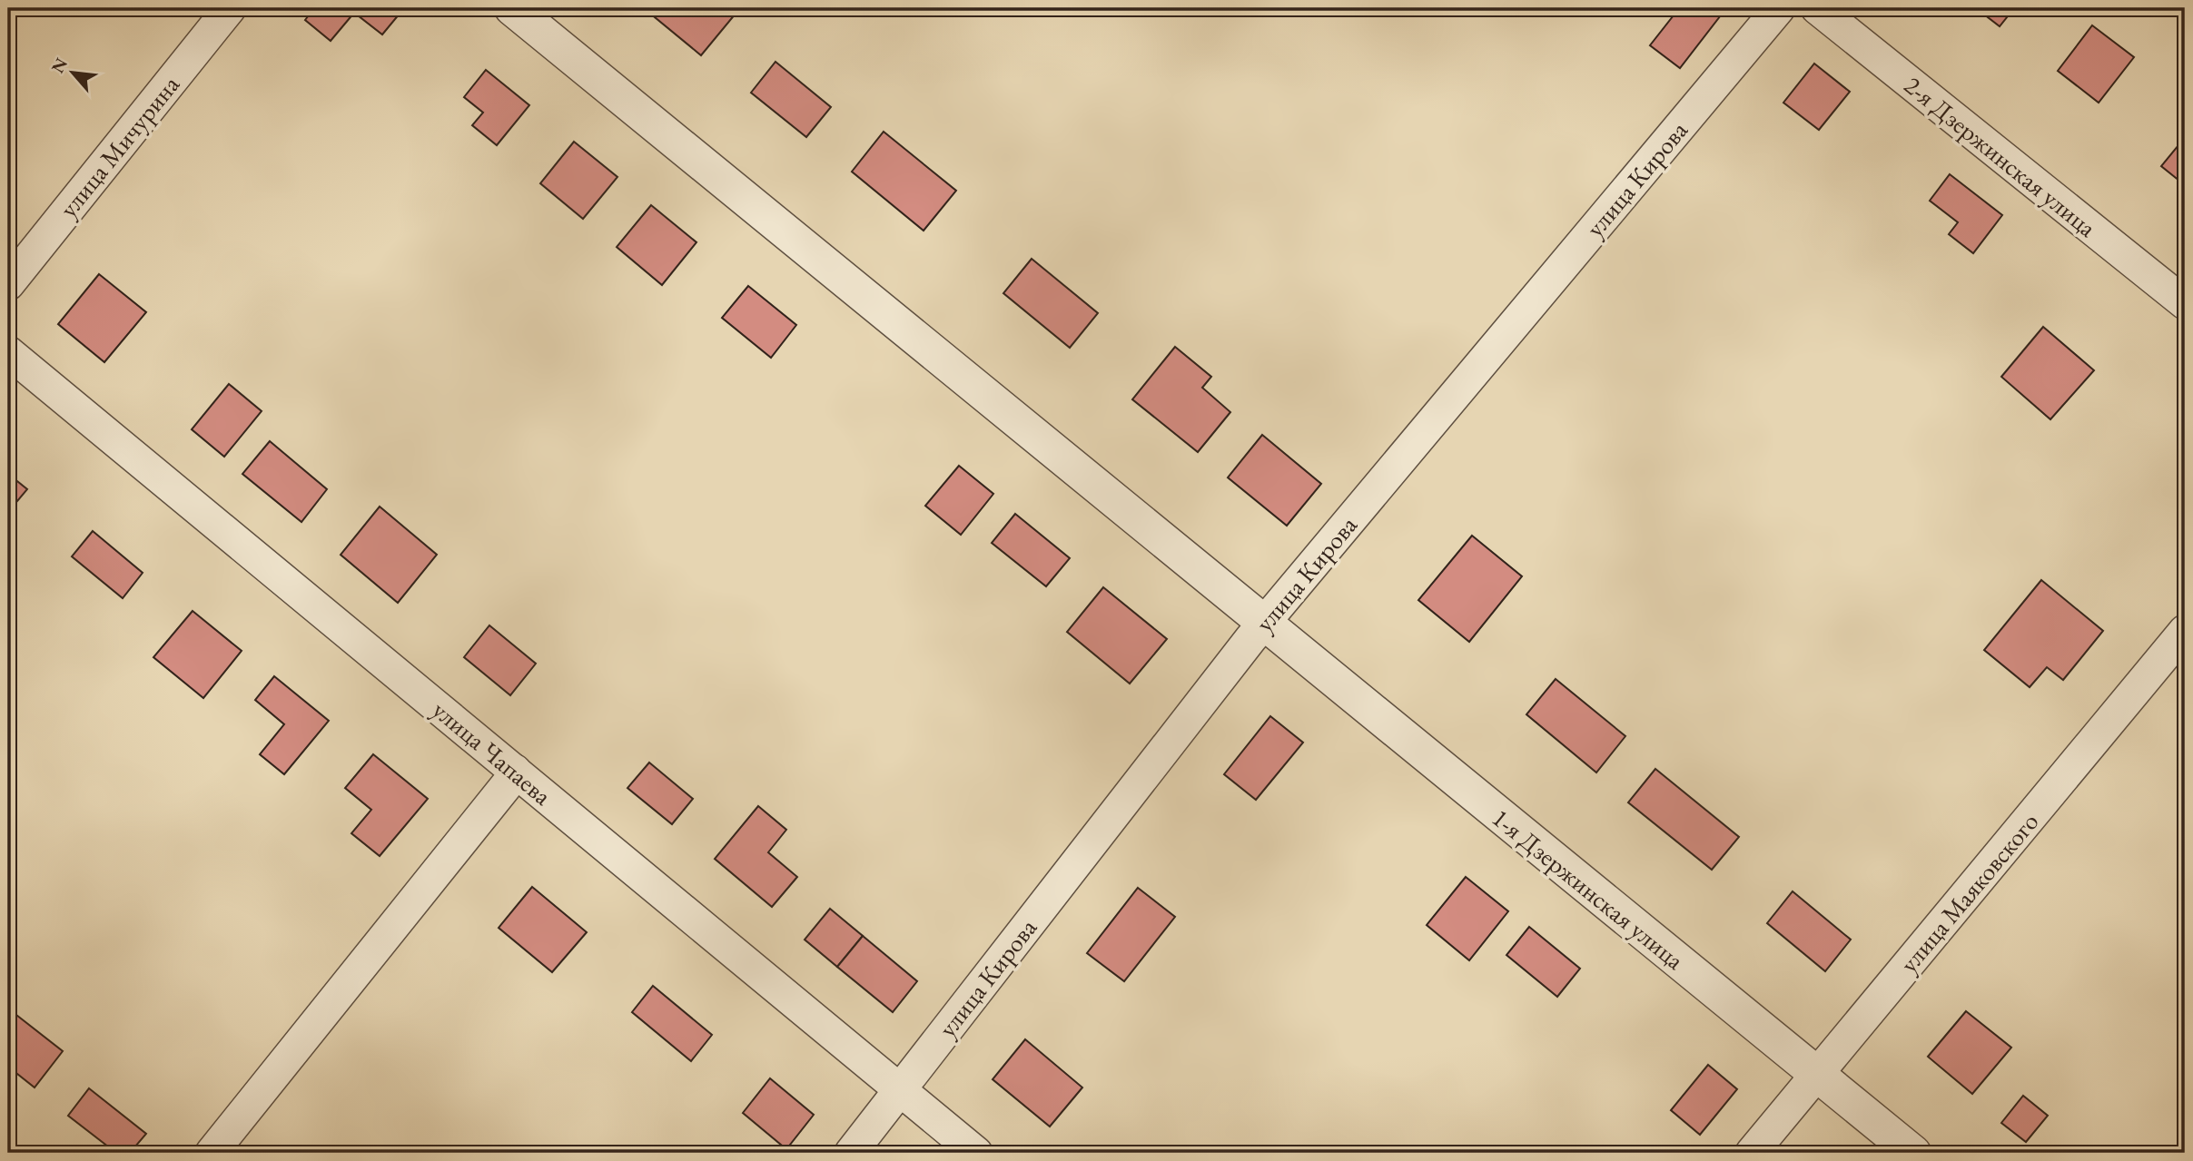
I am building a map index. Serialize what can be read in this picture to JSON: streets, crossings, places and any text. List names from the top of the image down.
{
  "streets": {
    "street": [
      "улица Мичурина",
      "2-я Дзержинская улица",
      "улица Кирова",
      "улица Чапаева",
      "1-я Дзержинская улица",
      "улица Маяковского"
    ]
  },
  "crossings": [
    ["улица Кирова", "улица Чапаева"],
    ["улица Кирова", "1-я Дзержинская улица"],
    ["1-я Дзержинская улица", "улица Маяковского"]
  ],
  "north": "top left"
}
